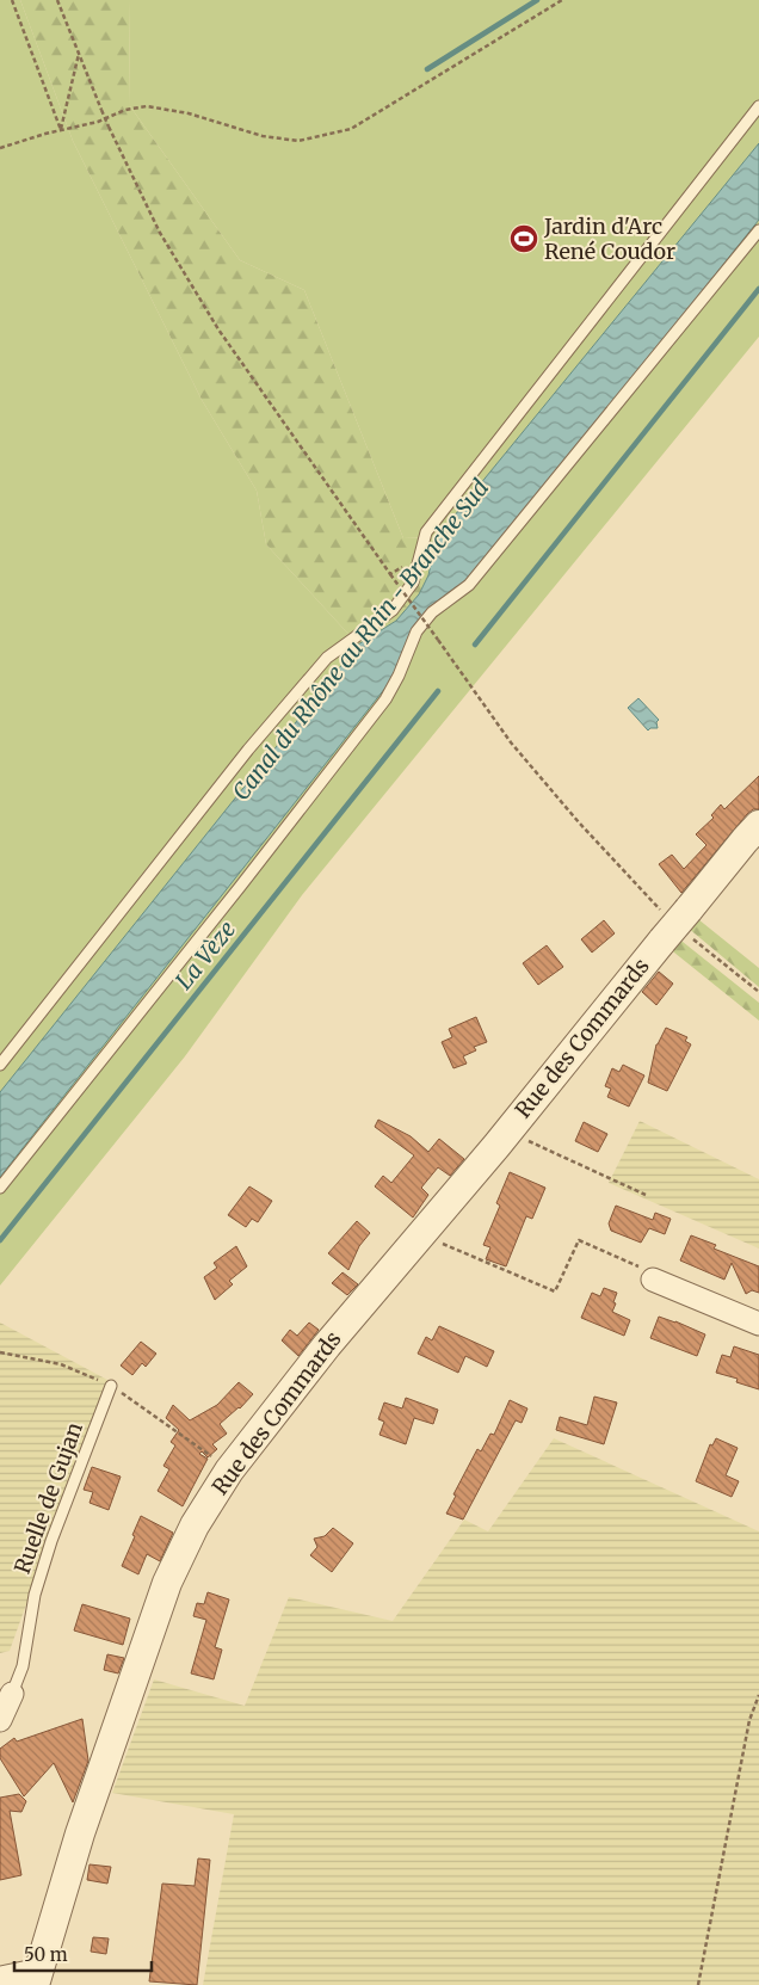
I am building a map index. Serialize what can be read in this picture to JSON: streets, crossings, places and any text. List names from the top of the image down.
{
  "streets": {
    "street": ["Rue des Commards"],
    "lane": ["Ruelle de Gujan"]
  },
  "water": ["Canal du Rhône au Rhin - Branche Sud", "La Vèze"],
  "places": {
    "sports": ["Jardin d'Arc René Coudor"]
  },
  "scale_bar": "50 m"
}
